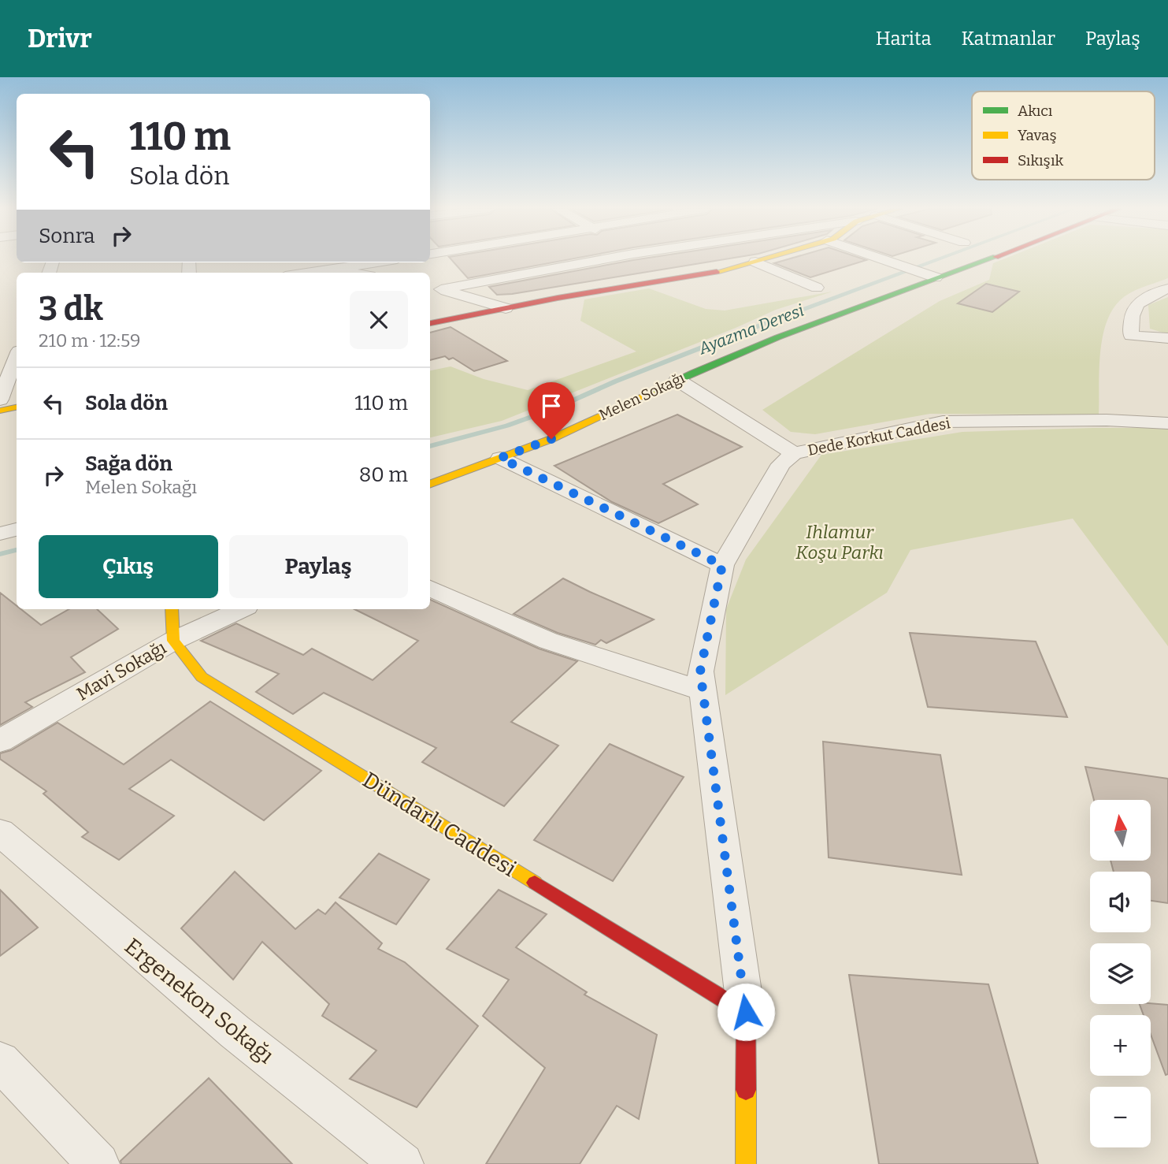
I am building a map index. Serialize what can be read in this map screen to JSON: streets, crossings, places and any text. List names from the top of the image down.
{
  "streets": {
    "street": [
      "Melen Sokağı",
      "Dede Korkut Caddesi",
      "Mavi Sokağı",
      "Dündarlı Caddesi",
      "Ergenekon Sokağı"
    ]
  },
  "crossings": [
    ["Melen Sokağı", "Dede Korkut Caddesi"],
    ["Mavi Sokağı", "Dündarlı Caddesi"]
  ],
  "water": ["Ayazma Deresi"],
  "parks": ["Ihlamur Koşu Parkı"],
  "legend": ["Akıcı", "Yavaş", "Sıkışık"],
  "north": "top",
  "page": {
    "header": "Drivr",
    "nav": ["Harita", "Katmanlar", "Paylaş"],
    "turn": ["110 m", "Sola dön"],
    "then": "Sonra",
    "heading": ["3 dk", "210 m · 12:59"],
    "list": [
      {
        "name": "Sola dön",
        "value": "110 m"
      },
      {
        "name": "Sağa dön",
        "note": "Melen Sokağı",
        "value": "80 m"
      }
    ],
    "buttons": ["Çıkış", "Paylaş"],
    "map_buttons": ["+", "−"]
  }
}
